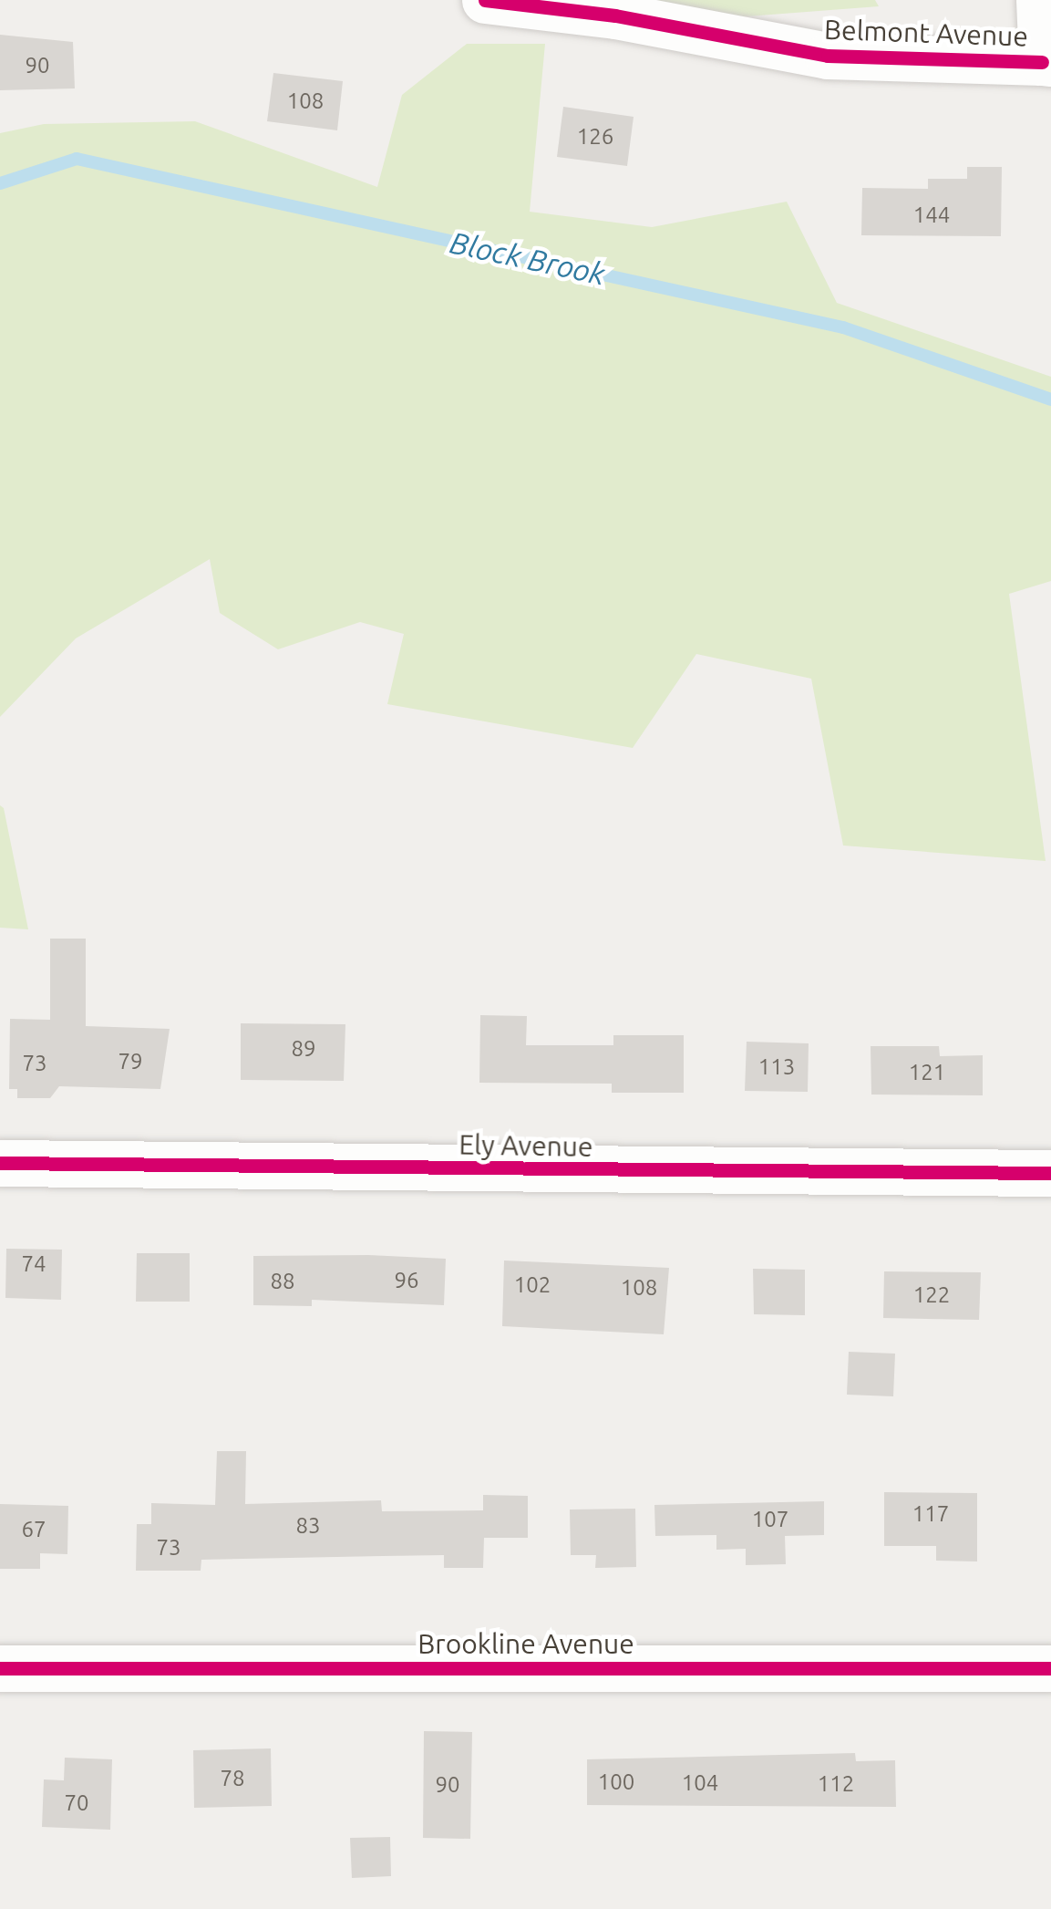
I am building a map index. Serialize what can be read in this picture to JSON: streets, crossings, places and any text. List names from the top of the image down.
{
  "streets": {
    "street": ["Belmont Avenue", "Ely Avenue", "Brookline Avenue"]
  },
  "water": ["Block Brook"],
  "house_numbers": [
    "90",
    "108",
    "126",
    "144",
    "89",
    "79",
    "73",
    "113",
    "121",
    "74",
    "96",
    "88",
    "102",
    "108",
    "122",
    "117",
    "107",
    "83",
    "67",
    "73",
    "78",
    "100",
    "104",
    "112",
    "90",
    "70"
  ]
}
